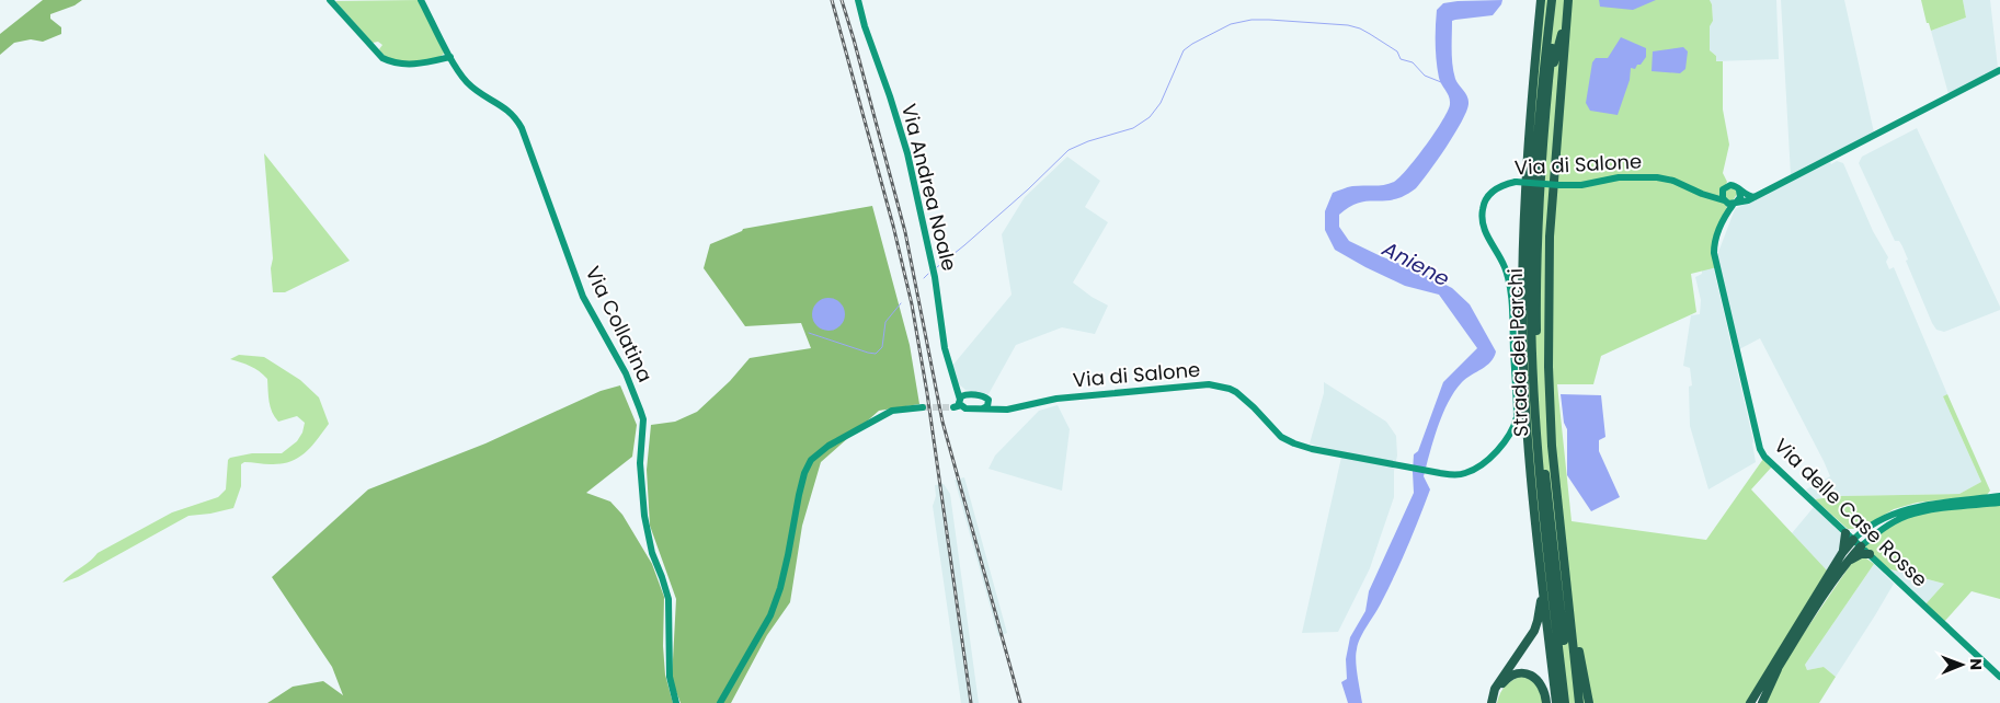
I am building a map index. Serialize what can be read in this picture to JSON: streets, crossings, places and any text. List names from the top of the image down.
{
  "streets": {
    "highway": ["Strada dei Parchi"],
    "street": [
      "Via di Salone",
      "Via Andrea Noale",
      "Via Collatina",
      "Via delle Case Rosse"
    ]
  },
  "crossings": [
    ["Via di Salone", "Via Andrea Noale"],
    ["Via di Salone", "Via delle Case Rosse"]
  ],
  "water": ["Aniene"],
  "north": "right"
}
